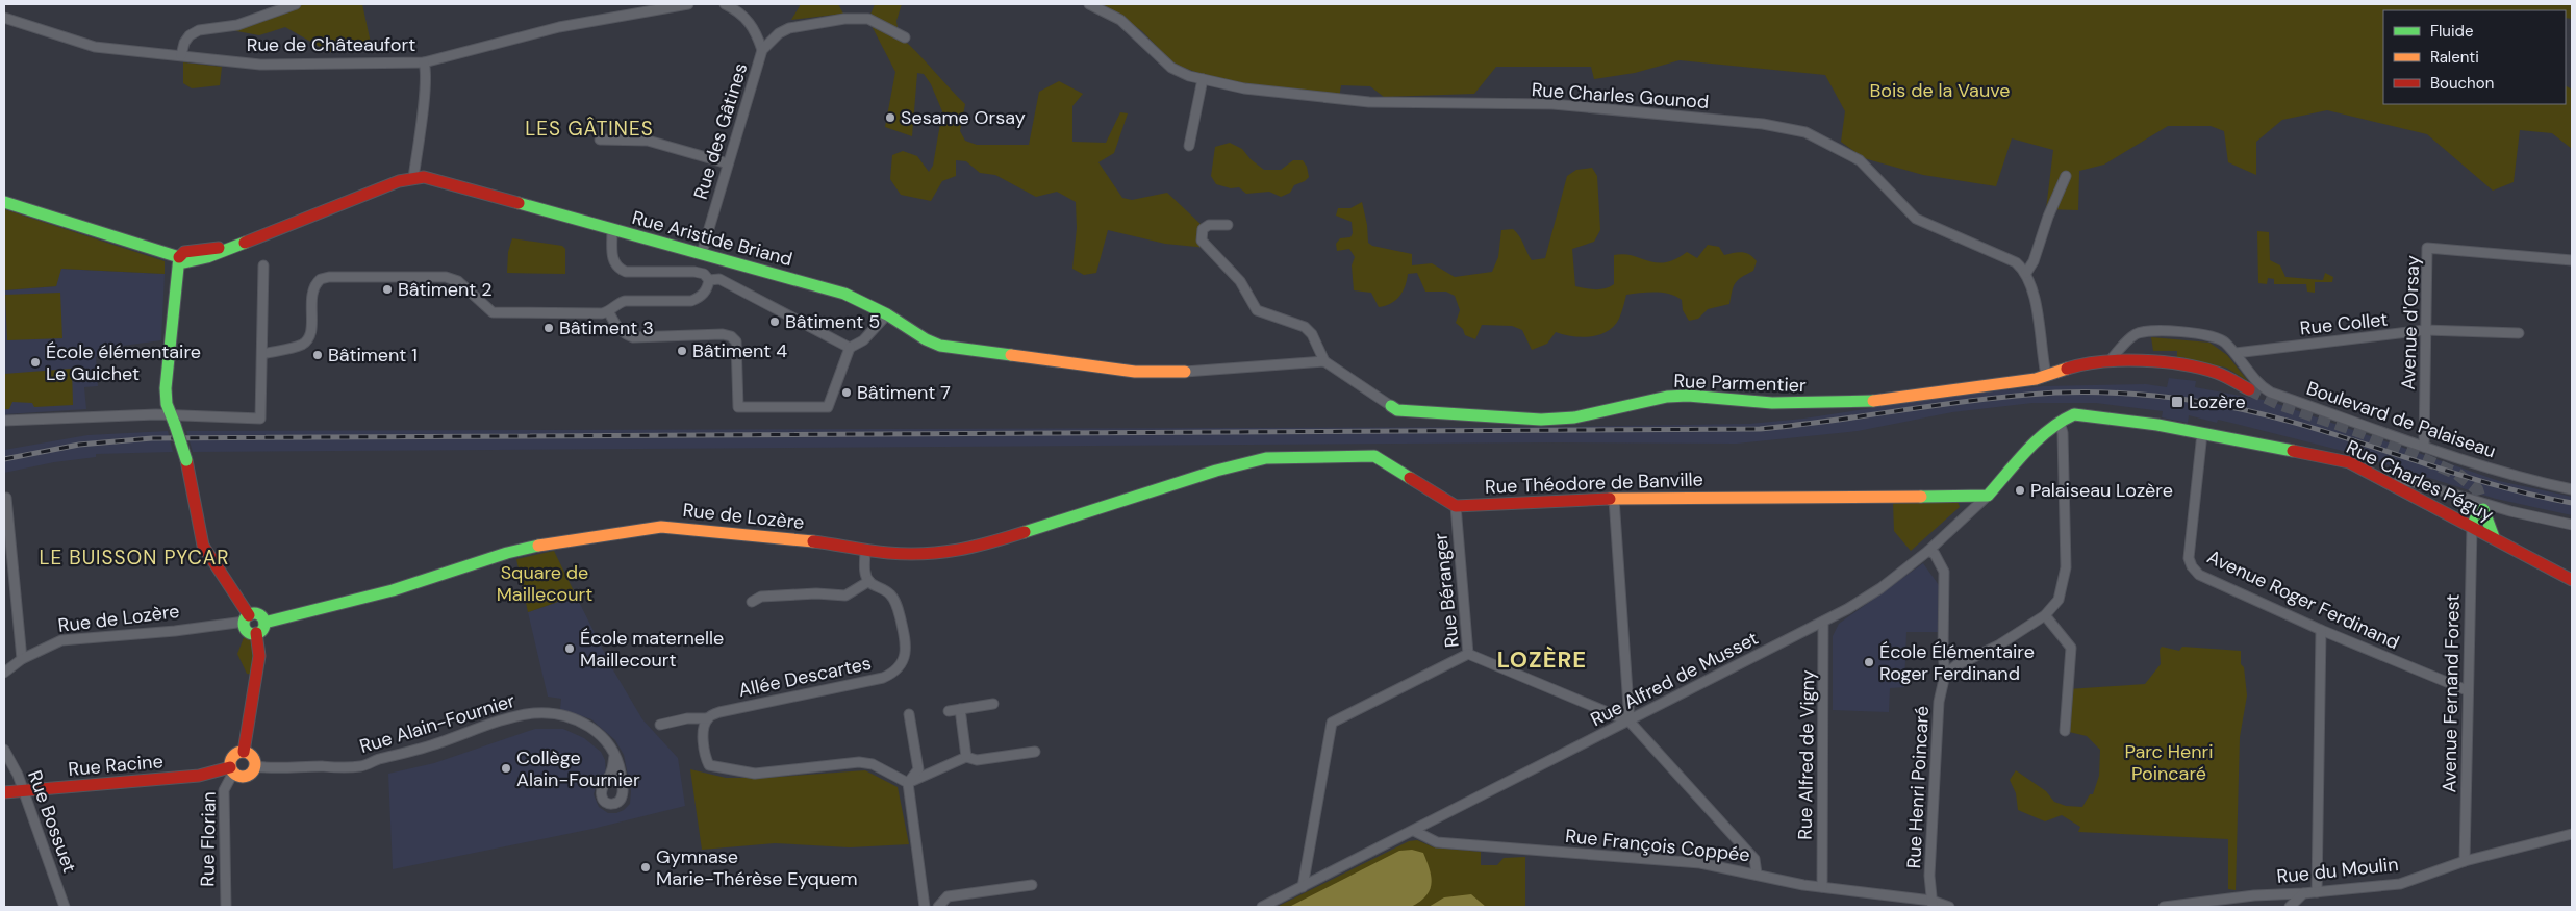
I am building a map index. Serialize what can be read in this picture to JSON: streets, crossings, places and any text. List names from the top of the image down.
{
  "streets": {
    "street": [
      "Rue de Châteaufort",
      "Rue Charles Gounod",
      "Rue des Gâtines",
      "Rue Aristide Briand",
      "Avenue d'Orsay",
      "Rue Collet",
      "Rue Parmentier",
      "Boulevard de Palaiseau",
      "Rue Charles Péguy",
      "Rue Théodore de Banville",
      "Rue de Lozère",
      "Rue Béranger",
      "Avenue Roger Ferdinand",
      "Allée Descartes",
      "Rue Alfred de Musset",
      "Avenue Fernand Forest",
      "Rue Alain-Fournier",
      "Rue Alfred de Vigny",
      "Rue Racine",
      "Rue Henri Poincaré",
      "Rue Bossuet",
      "Rue Florian",
      "Rue François Coppée",
      "Rue du Moulin"
    ]
  },
  "crossings": [
    ["Rue des Gâtines", "Rue Aristide Briand"],
    ["Avenue d'Orsay", "Rue Collet"],
    ["Avenue d'Orsay", "Boulevard de Palaiseau"],
    ["Rue Collet", "Boulevard de Palaiseau"],
    ["Rue Parmentier", "Boulevard de Palaiseau"],
    ["Rue Charles Péguy", "Avenue Roger Ferdinand"],
    ["Rue Charles Péguy", "Rue Alfred de Musset"],
    ["Rue Charles Péguy", "Avenue Fernand Forest"],
    ["Rue Théodore de Banville", "Rue de Lozère"],
    ["Rue Théodore de Banville", "Rue Béranger"],
    ["Rue Théodore de Banville", "Rue Alfred de Musset"],
    ["Rue de Lozère", "Rue Béranger"],
    ["Rue Béranger", "Rue Alfred de Musset"],
    ["Avenue Roger Ferdinand", "Avenue Fernand Forest"],
    ["Rue Alfred de Musset", "Rue Alfred de Vigny"],
    ["Rue Alfred de Musset", "Rue Henri Poincaré"],
    ["Rue Alfred de Musset", "Rue François Coppée"],
    ["Avenue Fernand Forest", "Rue du Moulin"],
    ["Rue Alain-Fournier", "Rue Racine"],
    ["Rue Alain-Fournier", "Rue Florian"],
    ["Rue Alfred de Vigny", "Rue François Coppée"],
    ["Rue Racine", "Rue Bossuet"],
    ["Rue Racine", "Rue Florian"],
    ["Rue Henri Poincaré", "Rue François Coppée"]
  ],
  "districts": ["LES GÂTINES", "LE BUISSON PYCAR", "LOZÈRE"],
  "parks": ["Bois de la Vauve", "Square de Maillecourt", "Parc Henri Poincaré"],
  "places": {
    "other": [
      "Sesame Orsay",
      "Bâtiment 2",
      "Bâtiment 5",
      "Bâtiment 3",
      "Bâtiment 4",
      "Bâtiment 1",
      "École élémentaire Le Guichet",
      "Bâtiment 7",
      "Palaiseau Lozère",
      "École maternelle Maillecourt",
      "École Élémentaire Roger Ferdinand",
      "Collège Alain-Fournier",
      "Gymnase Marie-Thérèse Eyquem"
    ],
    "transit": ["Lozère"]
  },
  "legend": ["Fluide", "Ralenti", "Bouchon"]
}
